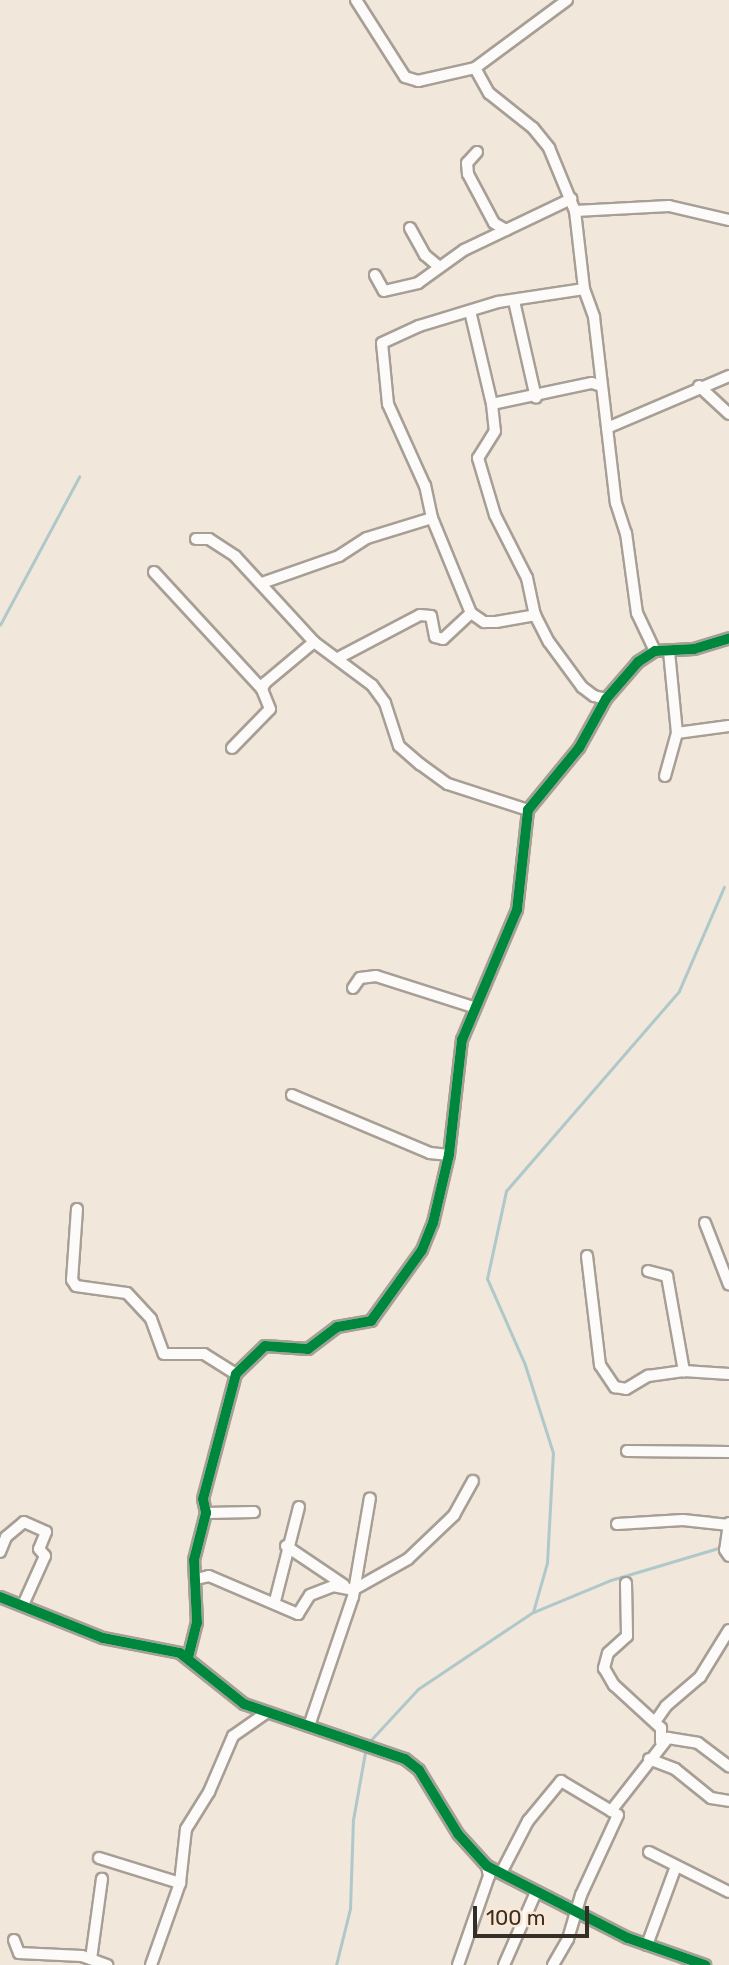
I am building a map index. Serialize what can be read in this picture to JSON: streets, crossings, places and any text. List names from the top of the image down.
{
  "scale_bar": "100 m"
}
